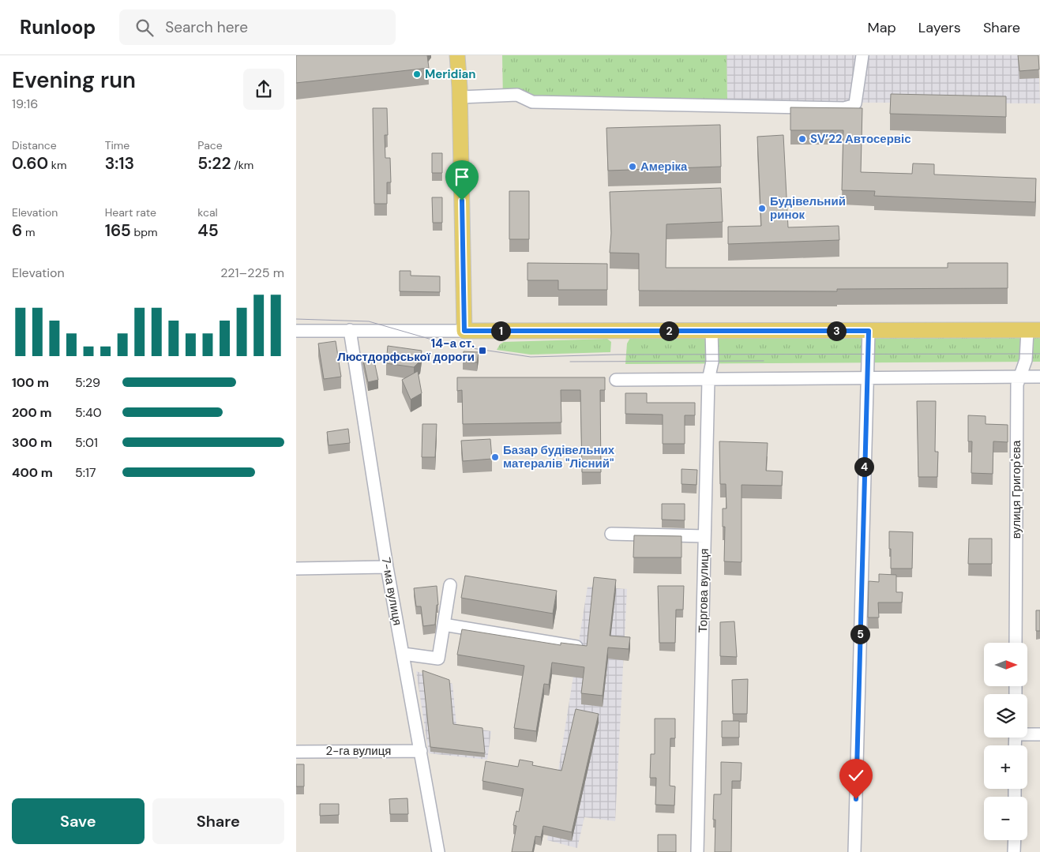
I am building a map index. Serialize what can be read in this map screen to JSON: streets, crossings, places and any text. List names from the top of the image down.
{
  "streets": {
    "street": [
      "вулиця Григор'єва",
      "Торгова вулиця",
      "7-ма вулиця",
      "2-га вулиця"
    ]
  },
  "crossings": [
    ["7-ма вулиця", "2-га вулиця"]
  ],
  "places": {
    "other": [
      "Meridian",
      "SV’22 Автосервіс",
      "Амеріка",
      "Будівельний ринок",
      "Базар будівельних матералів \"Лісний\""
    ],
    "transit": ["14-а ст. Люстдорфської дороги"]
  },
  "north": "right",
  "page": {
    "header": "Runloop",
    "search": "Search here",
    "nav": ["Map", "Layers", "Share"],
    "heading": ["Evening run", "19:16"],
    "stats": [
      ["Distance", "0.60 km"],
      ["Time", "3:13"],
      ["Pace", "5:22 /km"],
      ["Elevation", "6 m"],
      ["Heart rate", "165 bpm"],
      ["kcal", "45"]
    ],
    "chart": ["Elevation", "221–225 m"],
    "pins": [
      "1",
      "2",
      "3",
      "4",
      "5"
    ],
    "list": [
      {
        "name": "100 m",
        "note": "5:29"
      },
      {
        "name": "200 m",
        "note": "5:40"
      },
      {
        "name": "300 m",
        "note": "5:01"
      },
      {
        "name": "400 m",
        "note": "5:17"
      }
    ],
    "map_buttons": ["+", "−"],
    "buttons": ["Save", "Share"]
  }
}
